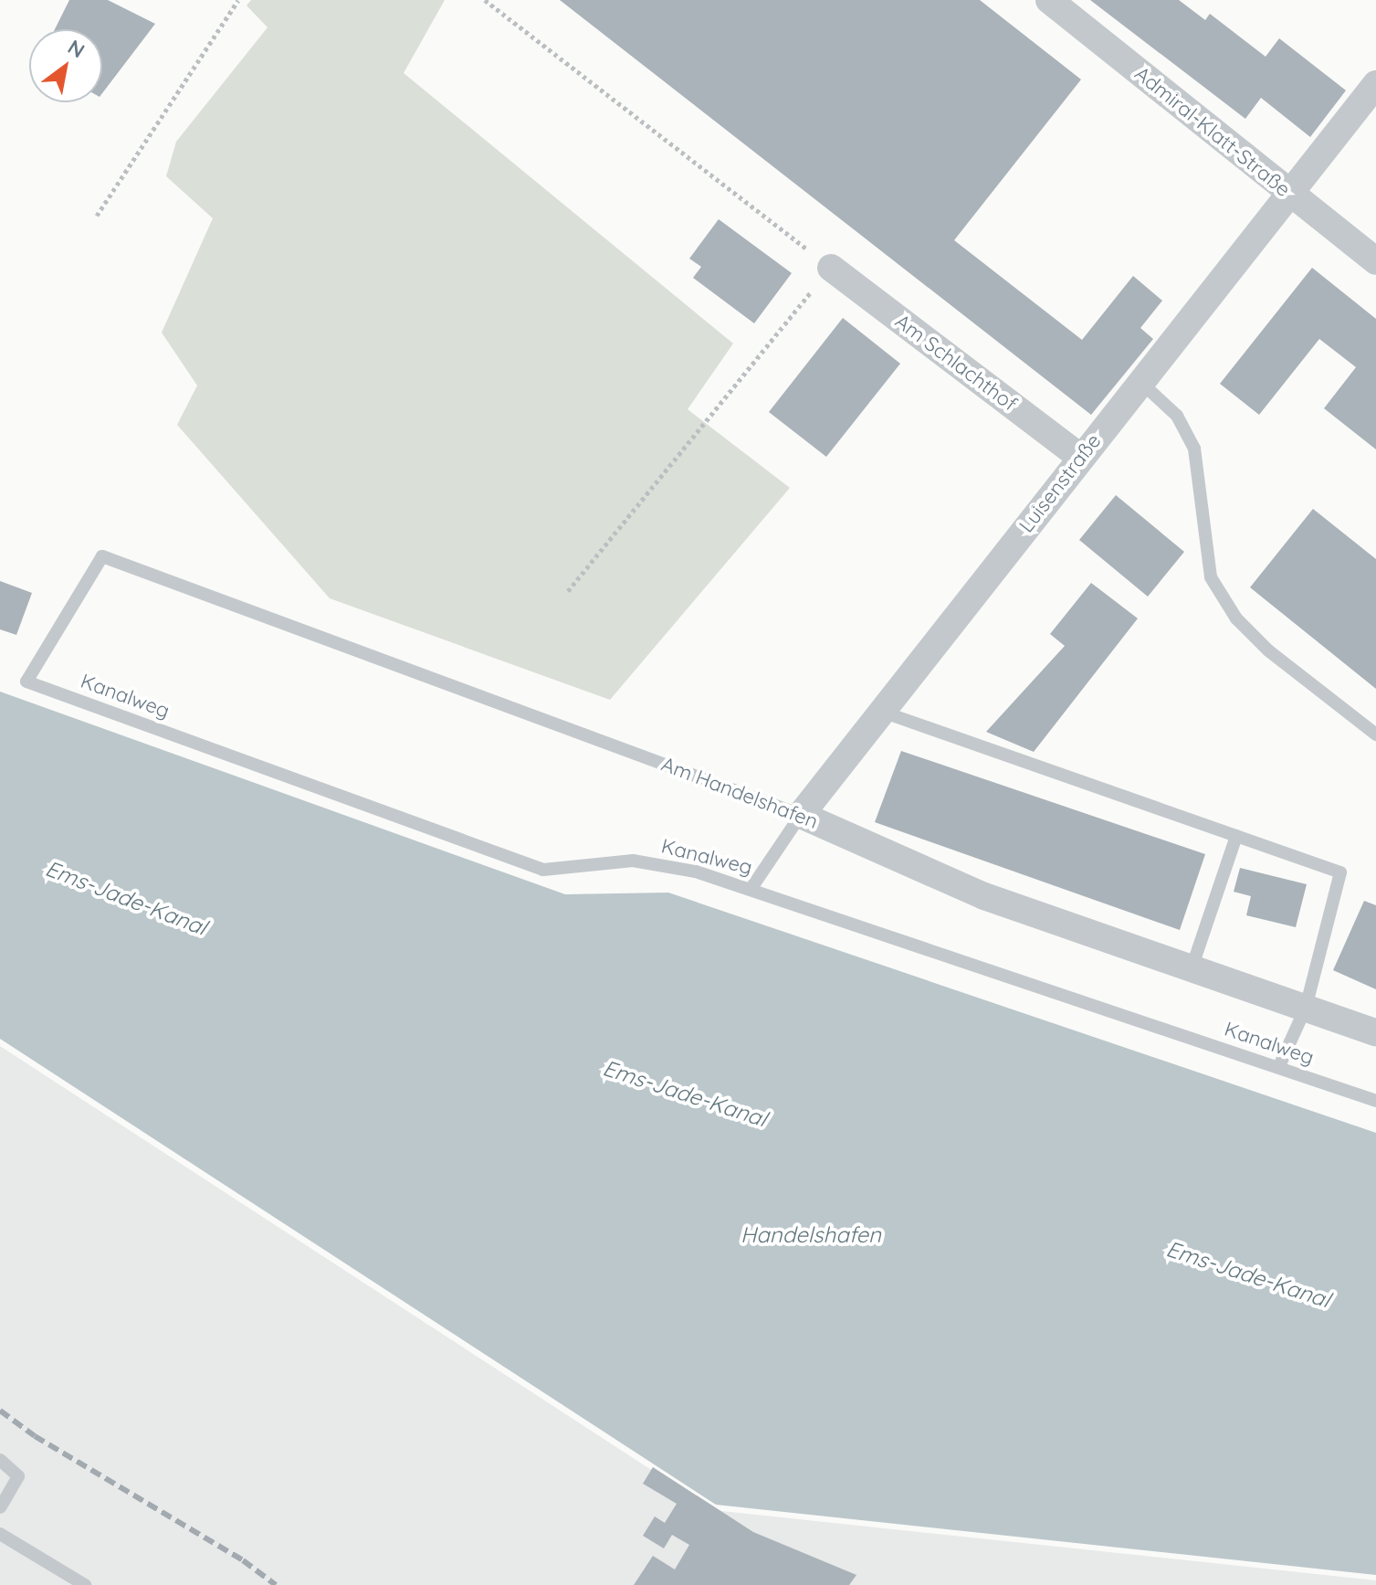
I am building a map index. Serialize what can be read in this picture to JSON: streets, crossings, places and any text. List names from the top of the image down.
{
  "streets": {
    "street": [
      "Admiral-Klatt-Straße",
      "Am Schlachthof",
      "Luisenstraße",
      "Am Handelshafen"
    ],
    "lane": ["Kanalweg"]
  },
  "crossings": [
    ["Admiral-Klatt-Straße", "Luisenstraße"],
    ["Am Schlachthof", "Luisenstraße"],
    ["Luisenstraße", "Kanalweg"],
    ["Luisenstraße", "Am Handelshafen"],
    ["Kanalweg", "Am Handelshafen"]
  ],
  "water": ["Ems-Jade-Kanal", "Handelshafen"],
  "north": "top right"
}
